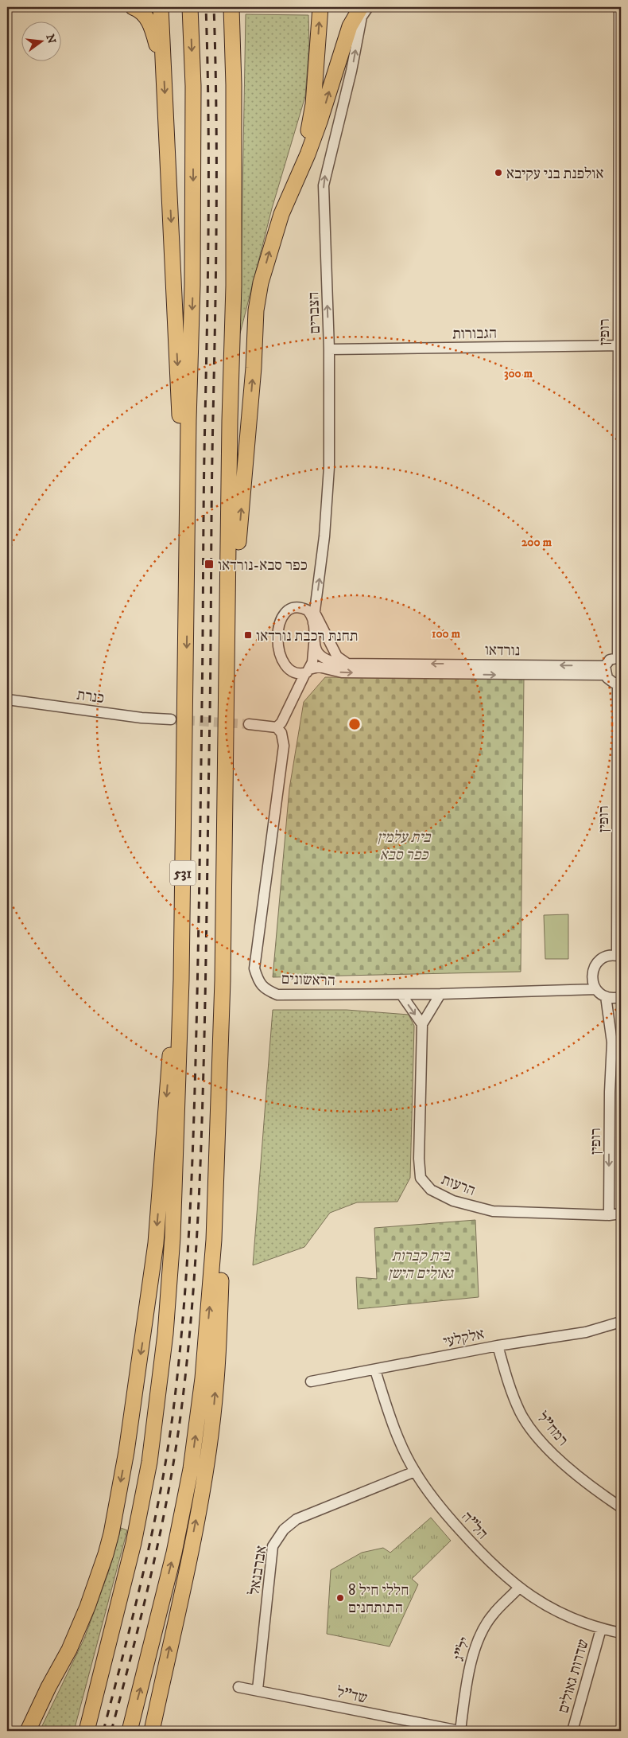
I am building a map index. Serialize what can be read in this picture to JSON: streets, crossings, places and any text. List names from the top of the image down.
{
  "streets": {
    "highway": ["531"],
    "street": [
      "הצברים",
      "רופין",
      "הגבורות",
      "נורדאו",
      "כנרת",
      "הראשונים",
      "הרעות",
      "אלקלעי",
      "רמח\"ל",
      "הל\"ה",
      "אברבנאל",
      "יל\"ג",
      "שדרות גאולים",
      "שד\"ל"
    ]
  },
  "crossings": [
    ["הצברים", "הגבורות"],
    ["הצברים", "נורדאו"],
    ["רופין", "הגבורות"],
    ["רופין", "הרעות"],
    ["אלקלעי", "רמח\"ל"],
    ["אלקלעי", "הל\"ה"],
    ["הל\"ה", "אברבנאל"],
    ["הל\"ה", "יל\"ג"],
    ["הל\"ה", "שדרות גאולים"],
    ["אברבנאל", "שד\"ל"],
    ["יל\"ג", "שד\"ל"]
  ],
  "one_way": ["הצברים"],
  "parks": ["בית עלמין כפר סבא", "בית קברות גאולים הישן"],
  "places": {
    "other": ["אולפנת בני עקיבא", "8 חללי חיל התותחנים"],
    "transit": ["כפר סבא-נורדאו", "תחנת רכבת נורדאו"]
  },
  "north": "right",
  "rings": ["300 m", "200 m", "100 m"]
}
